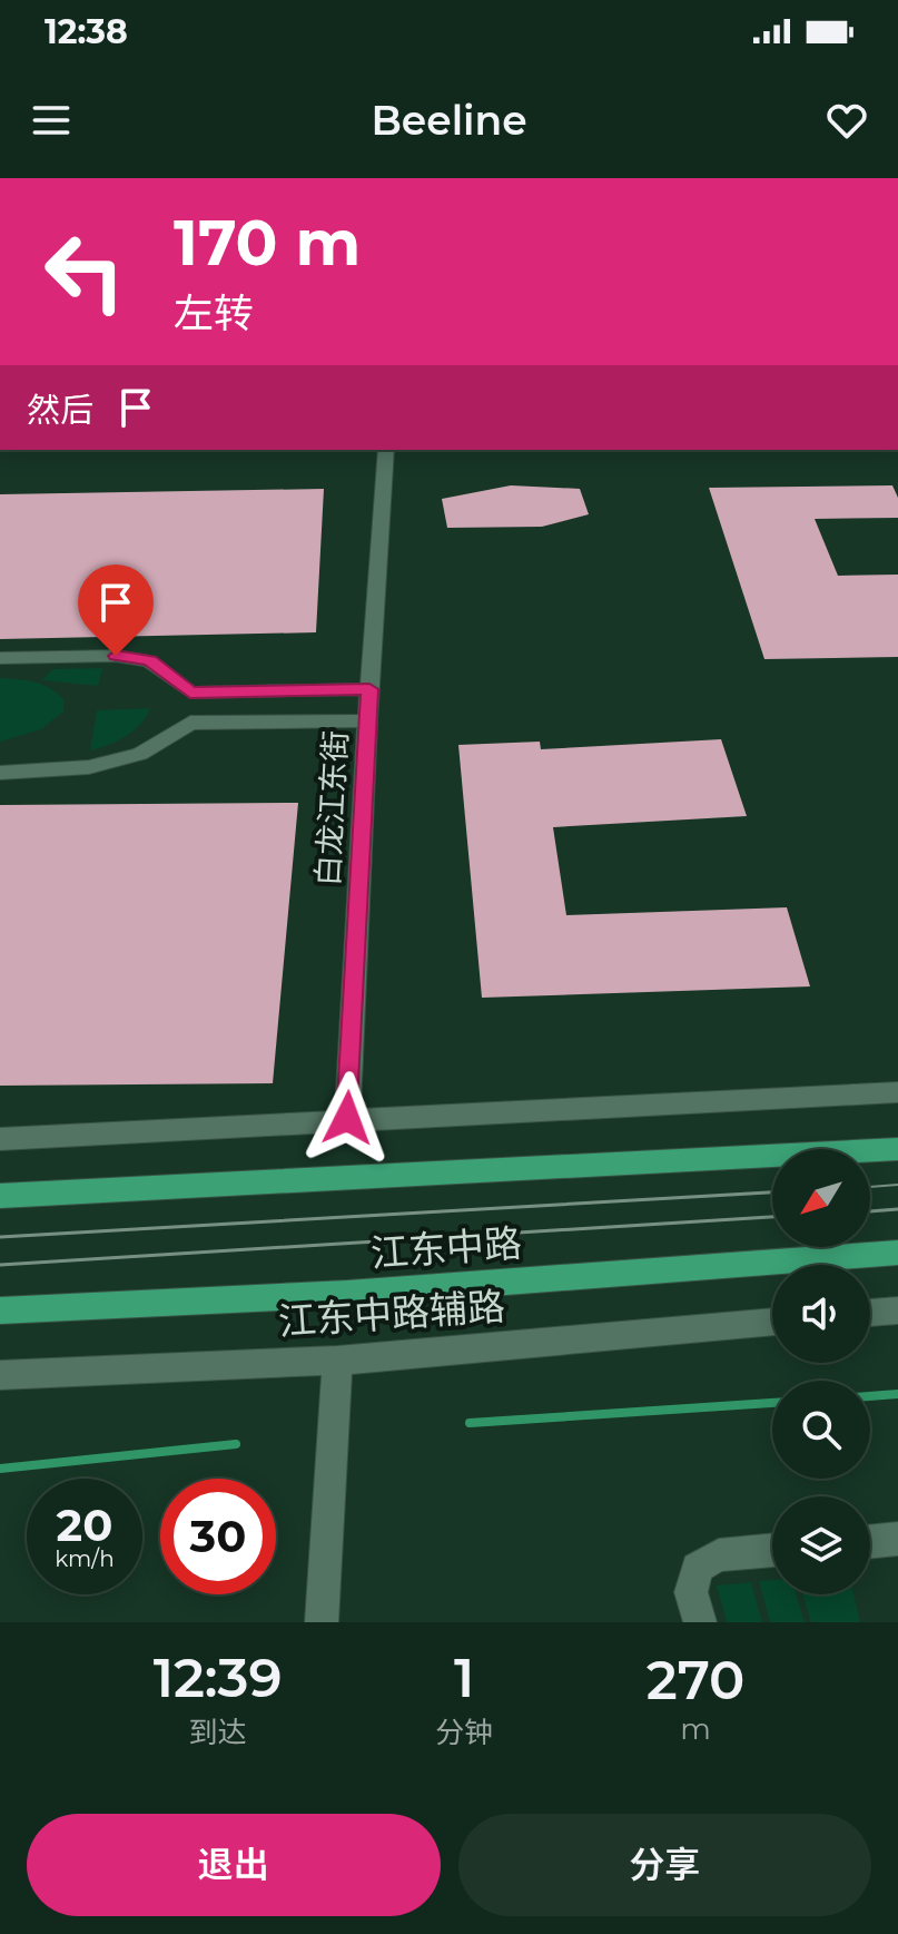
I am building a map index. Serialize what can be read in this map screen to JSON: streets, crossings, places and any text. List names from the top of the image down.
{
  "streets": {
    "main road": ["江东中路"],
    "street": ["白龙江东街", "江东中路辅路"]
  },
  "north": "bottom left",
  "page": {
    "status": "12:38",
    "header": "Beeline",
    "turn": ["170 m", "左转"],
    "then": "然后",
    "speed": "20 km/h",
    "limit": "30",
    "eta": [
      "12:39",
      "到达",
      "1",
      "分钟",
      "270",
      "m"
    ],
    "buttons": ["退出", "分享"]
  }
}
